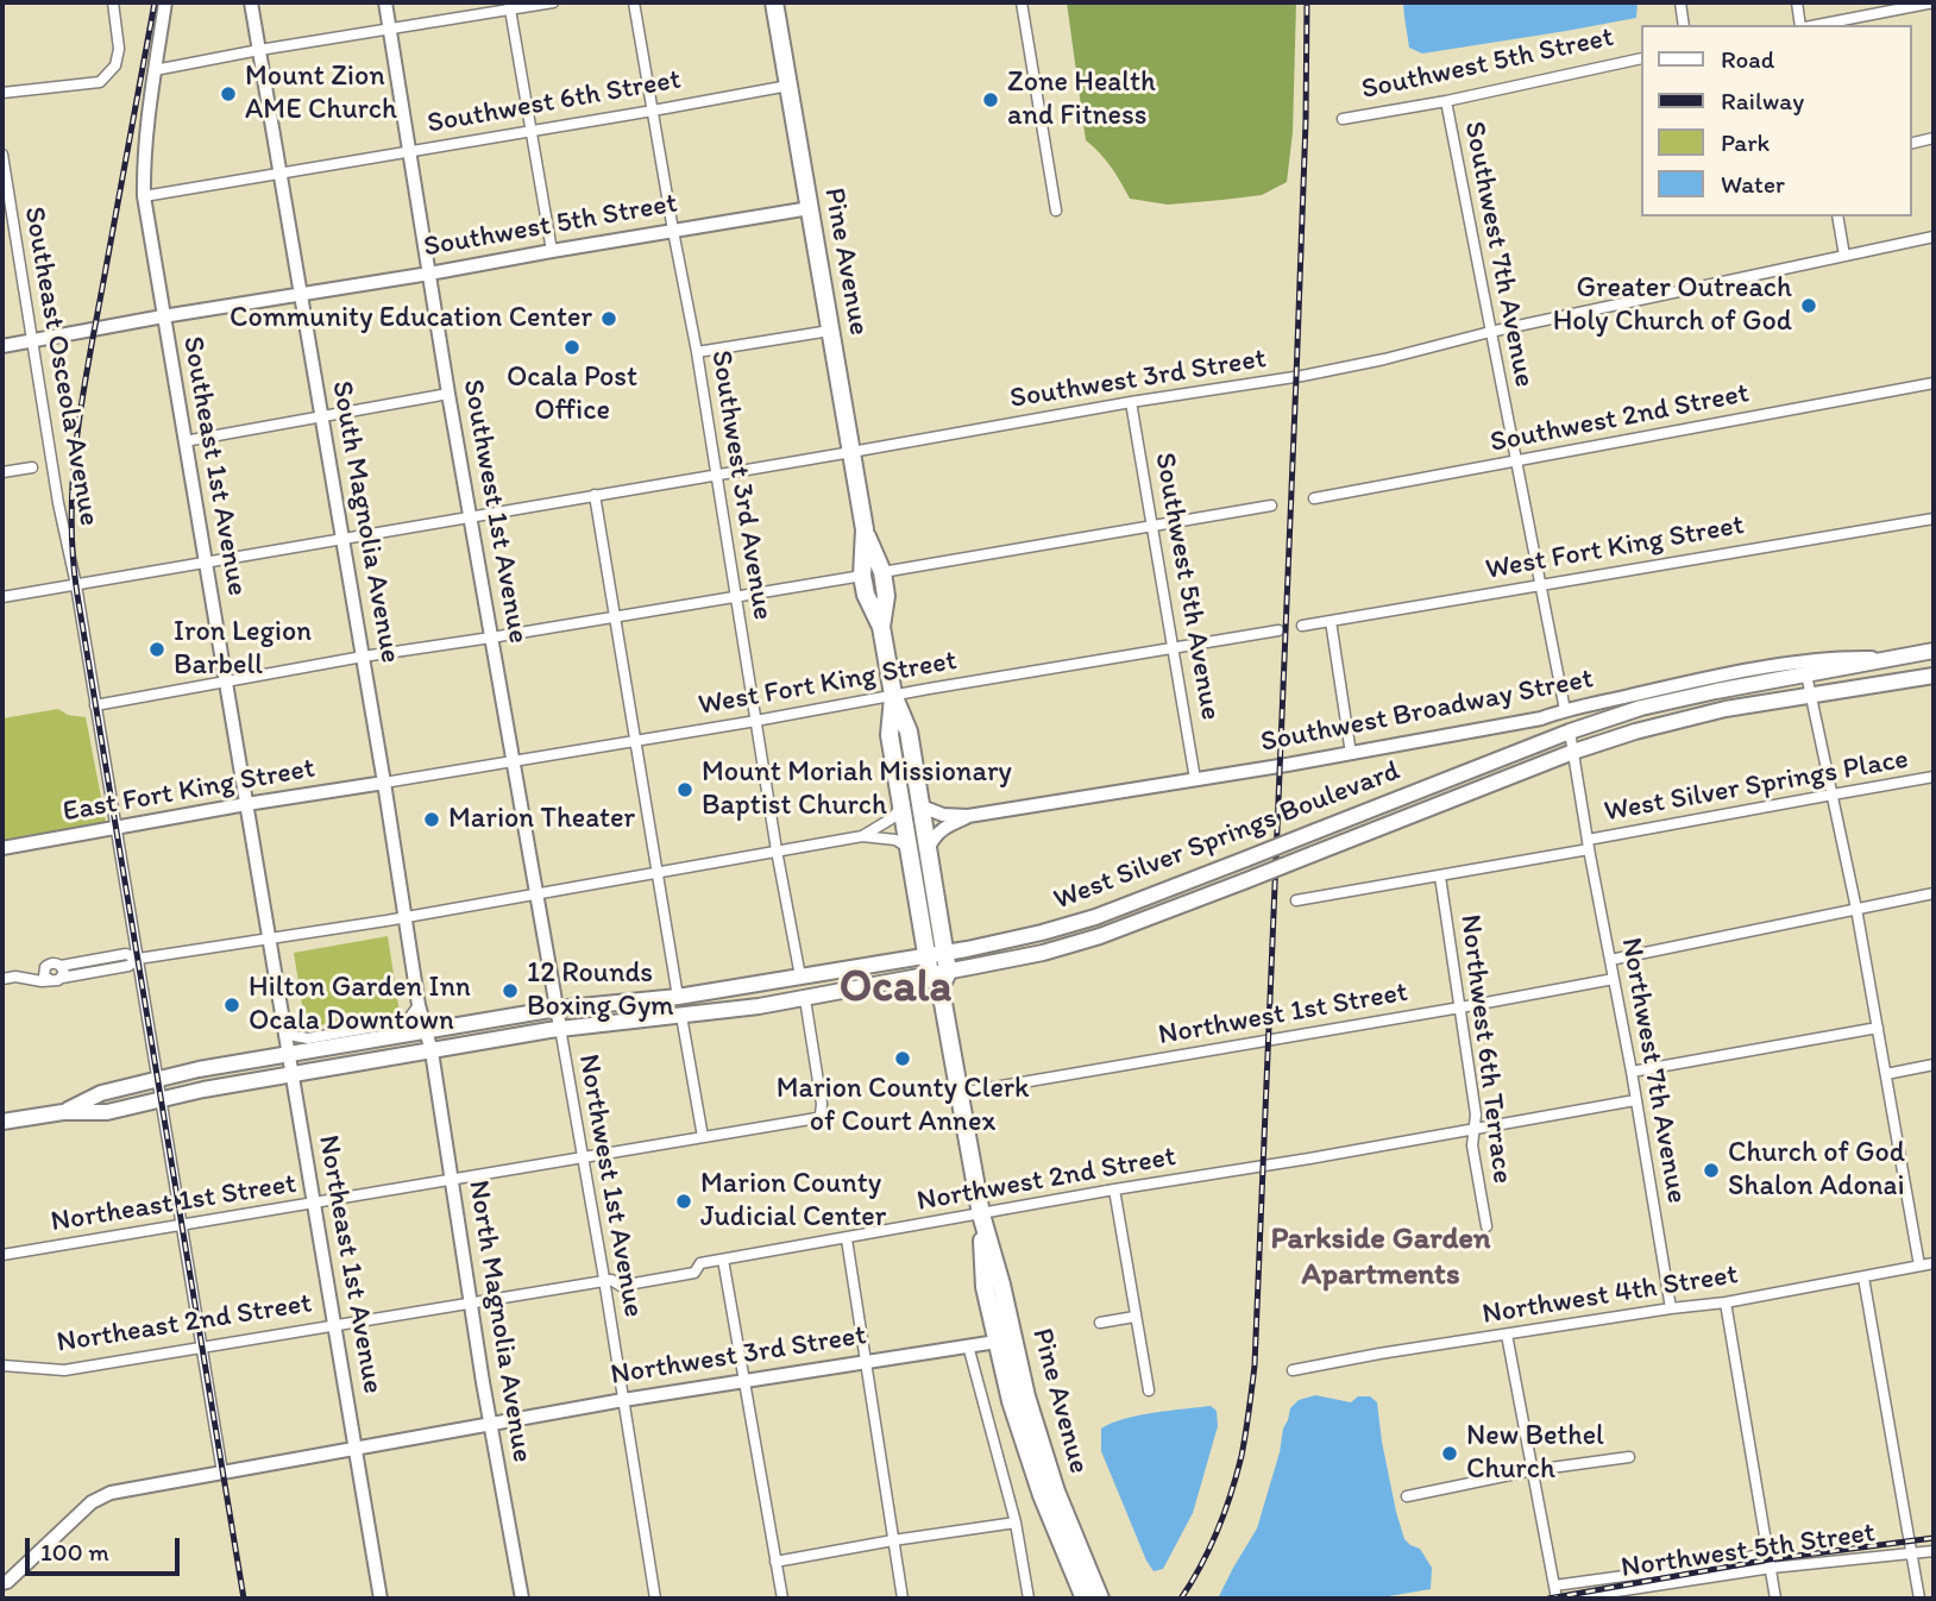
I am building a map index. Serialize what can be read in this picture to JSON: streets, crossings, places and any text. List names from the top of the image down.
{
  "streets": {
    "highway": ["Pine Avenue"],
    "main road": ["West Silver Springs Boulevard"],
    "street": [
      "Southwest 5th Street",
      "Southwest 6th Street",
      "Southwest 7th Avenue",
      "Southeast Osceola Avenue",
      "Southwest 3rd Street",
      "Southwest 2nd Street",
      "Southeast 1st Avenue",
      "Southwest 3rd Avenue",
      "Southwest 1st Avenue",
      "South Magnolia Avenue",
      "West Fort King Street",
      "Southwest 5th Avenue",
      "Southwest Broadway Street",
      "West Silver Springs Place",
      "East Fort King Street",
      "Northwest 1st Street",
      "Northwest 6th Terrace",
      "Northwest 7th Avenue",
      "Northwest 2nd Street",
      "Northwest 1st Avenue",
      "Northeast 1st Street",
      "Northeast 1st Avenue",
      "Northwest 4th Street",
      "North Magnolia Avenue",
      "Northeast 2nd Street",
      "Northwest 3rd Street",
      "Northwest 5th Street"
    ]
  },
  "crossings": [
    ["Southwest 5th Street", "Southwest 7th Avenue"],
    ["Southwest 5th Street", "Pine Avenue"],
    ["Southwest 5th Street", "Southeast Osceola Avenue"],
    ["Southwest 5th Street", "Southeast 1st Avenue"],
    ["Southwest 5th Street", "Southwest 3rd Avenue"],
    ["Southwest 5th Street", "Southwest 1st Avenue"],
    ["Southwest 5th Street", "South Magnolia Avenue"],
    ["Southwest 6th Street", "Pine Avenue"],
    ["Southwest 6th Street", "Southeast 1st Avenue"],
    ["Southwest 6th Street", "Southwest 3rd Avenue"],
    ["Southwest 6th Street", "Southwest 1st Avenue"],
    ["Southwest 6th Street", "South Magnolia Avenue"],
    ["Southwest 7th Avenue", "Southwest 3rd Street"],
    ["Southwest 7th Avenue", "Southwest 2nd Street"],
    ["Southwest 7th Avenue", "West Fort King Street"],
    ["Southwest 7th Avenue", "Southwest Broadway Street"],
    ["Pine Avenue", "Southwest 3rd Street"],
    ["Pine Avenue", "West Fort King Street"],
    ["Pine Avenue", "Southwest Broadway Street"],
    ["Pine Avenue", "West Silver Springs Boulevard"],
    ["Pine Avenue", "Northwest 1st Street"],
    ["Pine Avenue", "Northwest 2nd Street"],
    ["Pine Avenue", "Northwest 3rd Street"],
    ["Southeast Osceola Avenue", "Southwest 3rd Street"],
    ["Southeast Osceola Avenue", "East Fort King Street"],
    ["Southeast Osceola Avenue", "West Silver Springs Boulevard"],
    ["Southeast Osceola Avenue", "Northeast 1st Street"],
    ["Southeast Osceola Avenue", "Northeast 2nd Street"],
    ["Southeast Osceola Avenue", "Northwest 3rd Street"],
    ["Southwest 3rd Street", "Southeast 1st Avenue"],
    ["Southwest 3rd Street", "Southwest 3rd Avenue"],
    ["Southwest 3rd Street", "Southwest 1st Avenue"],
    ["Southwest 3rd Street", "South Magnolia Avenue"],
    ["Southwest 3rd Street", "Southwest 5th Avenue"],
    ["Southeast 1st Avenue", "East Fort King Street"],
    ["Southeast 1st Avenue", "Northeast 1st Avenue"],
    ["Southwest 3rd Avenue", "West Fort King Street"],
    ["Southwest 3rd Avenue", "West Silver Springs Boulevard"],
    ["Southwest 1st Avenue", "West Fort King Street"],
    ["Southwest 1st Avenue", "West Silver Springs Boulevard"],
    ["Southwest 1st Avenue", "Northwest 1st Avenue"],
    ["South Magnolia Avenue", "West Fort King Street"],
    ["South Magnolia Avenue", "East Fort King Street"],
    ["South Magnolia Avenue", "West Silver Springs Boulevard"],
    ["South Magnolia Avenue", "North Magnolia Avenue"],
    ["West Fort King Street", "Southwest 5th Avenue"],
    ["West Fort King Street", "East Fort King Street"],
    ["Southwest 5th Avenue", "Southwest Broadway Street"],
    ["Southwest Broadway Street", "West Silver Springs Boulevard"],
    ["West Silver Springs Place", "Northwest 6th Terrace"],
    ["West Silver Springs Place", "Northwest 7th Avenue"],
    ["West Silver Springs Boulevard", "Northwest 1st Avenue"],
    ["West Silver Springs Boulevard", "Northeast 1st Avenue"],
    ["West Silver Springs Boulevard", "North Magnolia Avenue"],
    ["Northwest 1st Street", "Northwest 6th Terrace"],
    ["Northwest 1st Street", "Northwest 7th Avenue"],
    ["Northwest 6th Terrace", "Northwest 2nd Street"],
    ["Northwest 7th Avenue", "Northwest 2nd Street"],
    ["Northwest 7th Avenue", "Northwest 4th Street"],
    ["Northwest 2nd Street", "Northwest 1st Avenue"],
    ["Northwest 2nd Street", "North Magnolia Avenue"],
    ["Northwest 2nd Street", "Northeast 2nd Street"],
    ["Northwest 1st Avenue", "Northwest 3rd Street"],
    ["Northeast 1st Street", "Northeast 1st Avenue"],
    ["Northeast 1st Street", "North Magnolia Avenue"],
    ["Northeast 1st Avenue", "Northeast 2nd Street"],
    ["Northeast 1st Avenue", "Northwest 3rd Street"],
    ["North Magnolia Avenue", "Northeast 2nd Street"],
    ["North Magnolia Avenue", "Northwest 3rd Street"]
  ],
  "districts": ["Ocala", "Parkside Garden Apartments"],
  "places": [
    "Mount Zion AME Church",
    "Zone Health and Fitness",
    "Greater Outreach Holy Church of God",
    "Community Education Center",
    "Ocala Post Office",
    "Iron Legion Barbell",
    "Mount Moriah Missionary Baptist Church",
    "Marion Theater",
    "12 Rounds Boxing Gym",
    "Hilton Garden Inn Ocala Downtown",
    "Marion County Clerk of Court Annex",
    "Church of God Shalon Adonai",
    "Marion County Judicial Center",
    "New Bethel Church"
  ],
  "legend": [
    "Road",
    "Railway",
    "Park",
    "Water"
  ],
  "scale_bar": "100 m"
}
